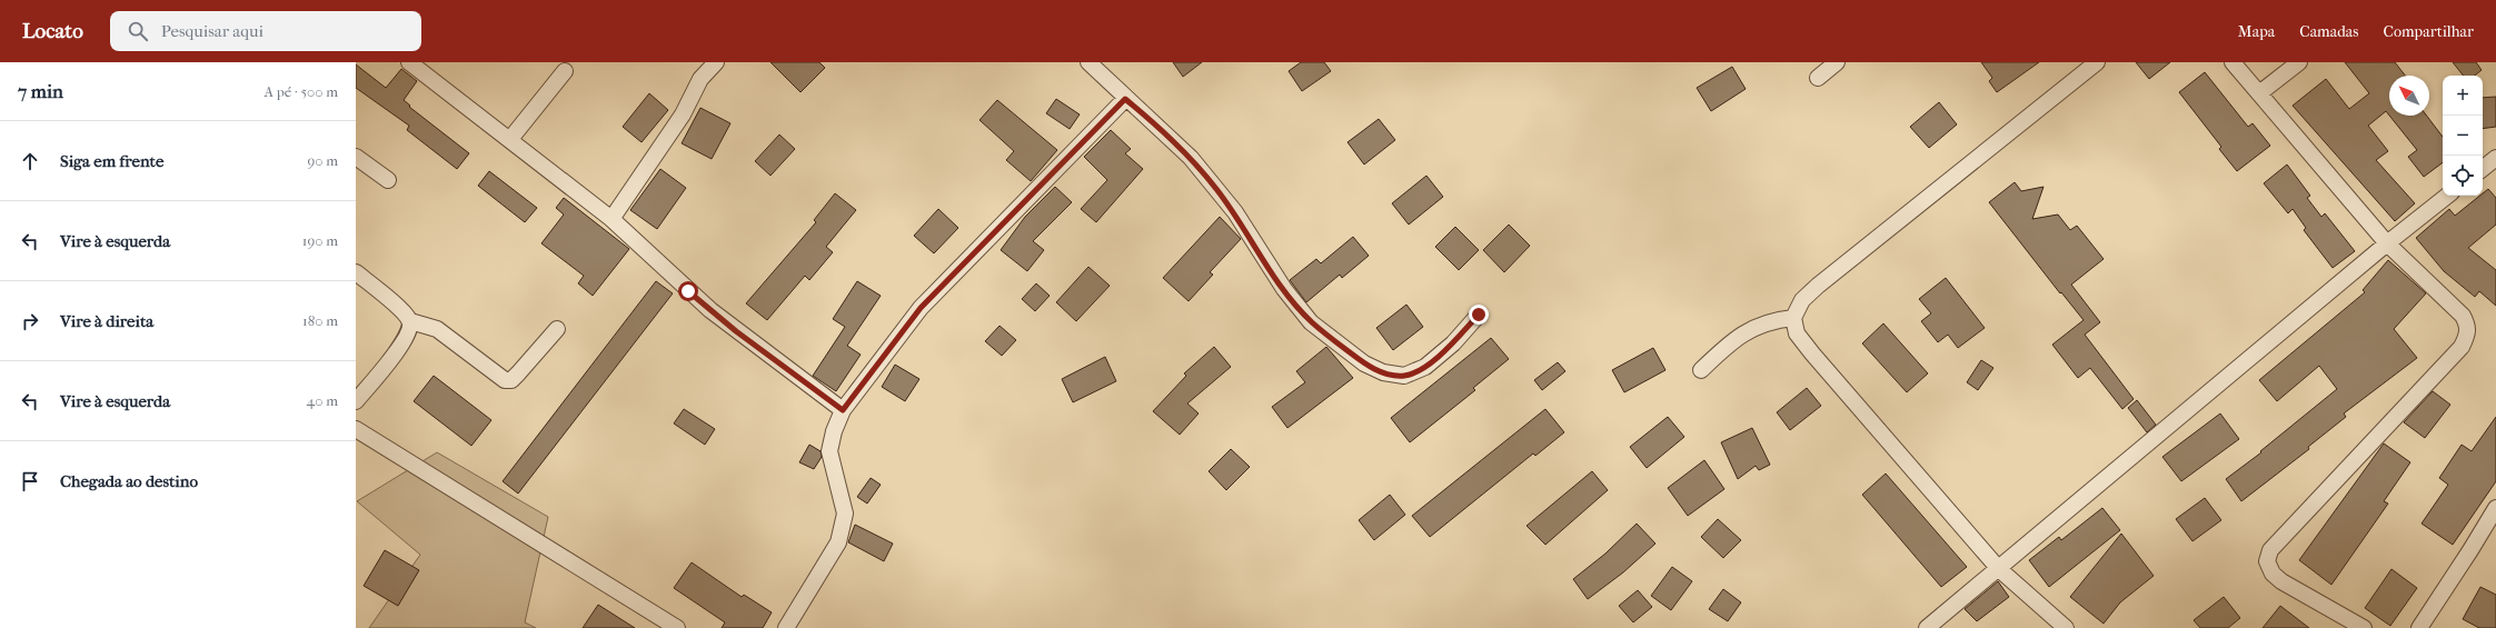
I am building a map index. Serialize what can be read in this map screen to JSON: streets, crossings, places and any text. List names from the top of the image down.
{
  "north": "top left",
  "page": {
    "header": "Locato",
    "search": "Pesquisar aqui",
    "nav": ["Mapa", "Camadas", "Compartilhar"],
    "heading": ["7 min", "A pé · 500 m"],
    "map_buttons": ["+", "−"],
    "list": [
      ["Siga em frente", "90 m"],
      ["Vire à esquerda", "190 m"],
      ["Vire à direita", "180 m"],
      ["Vire à esquerda", "40 m"],
      "Chegada ao destino"
    ]
  }
}
